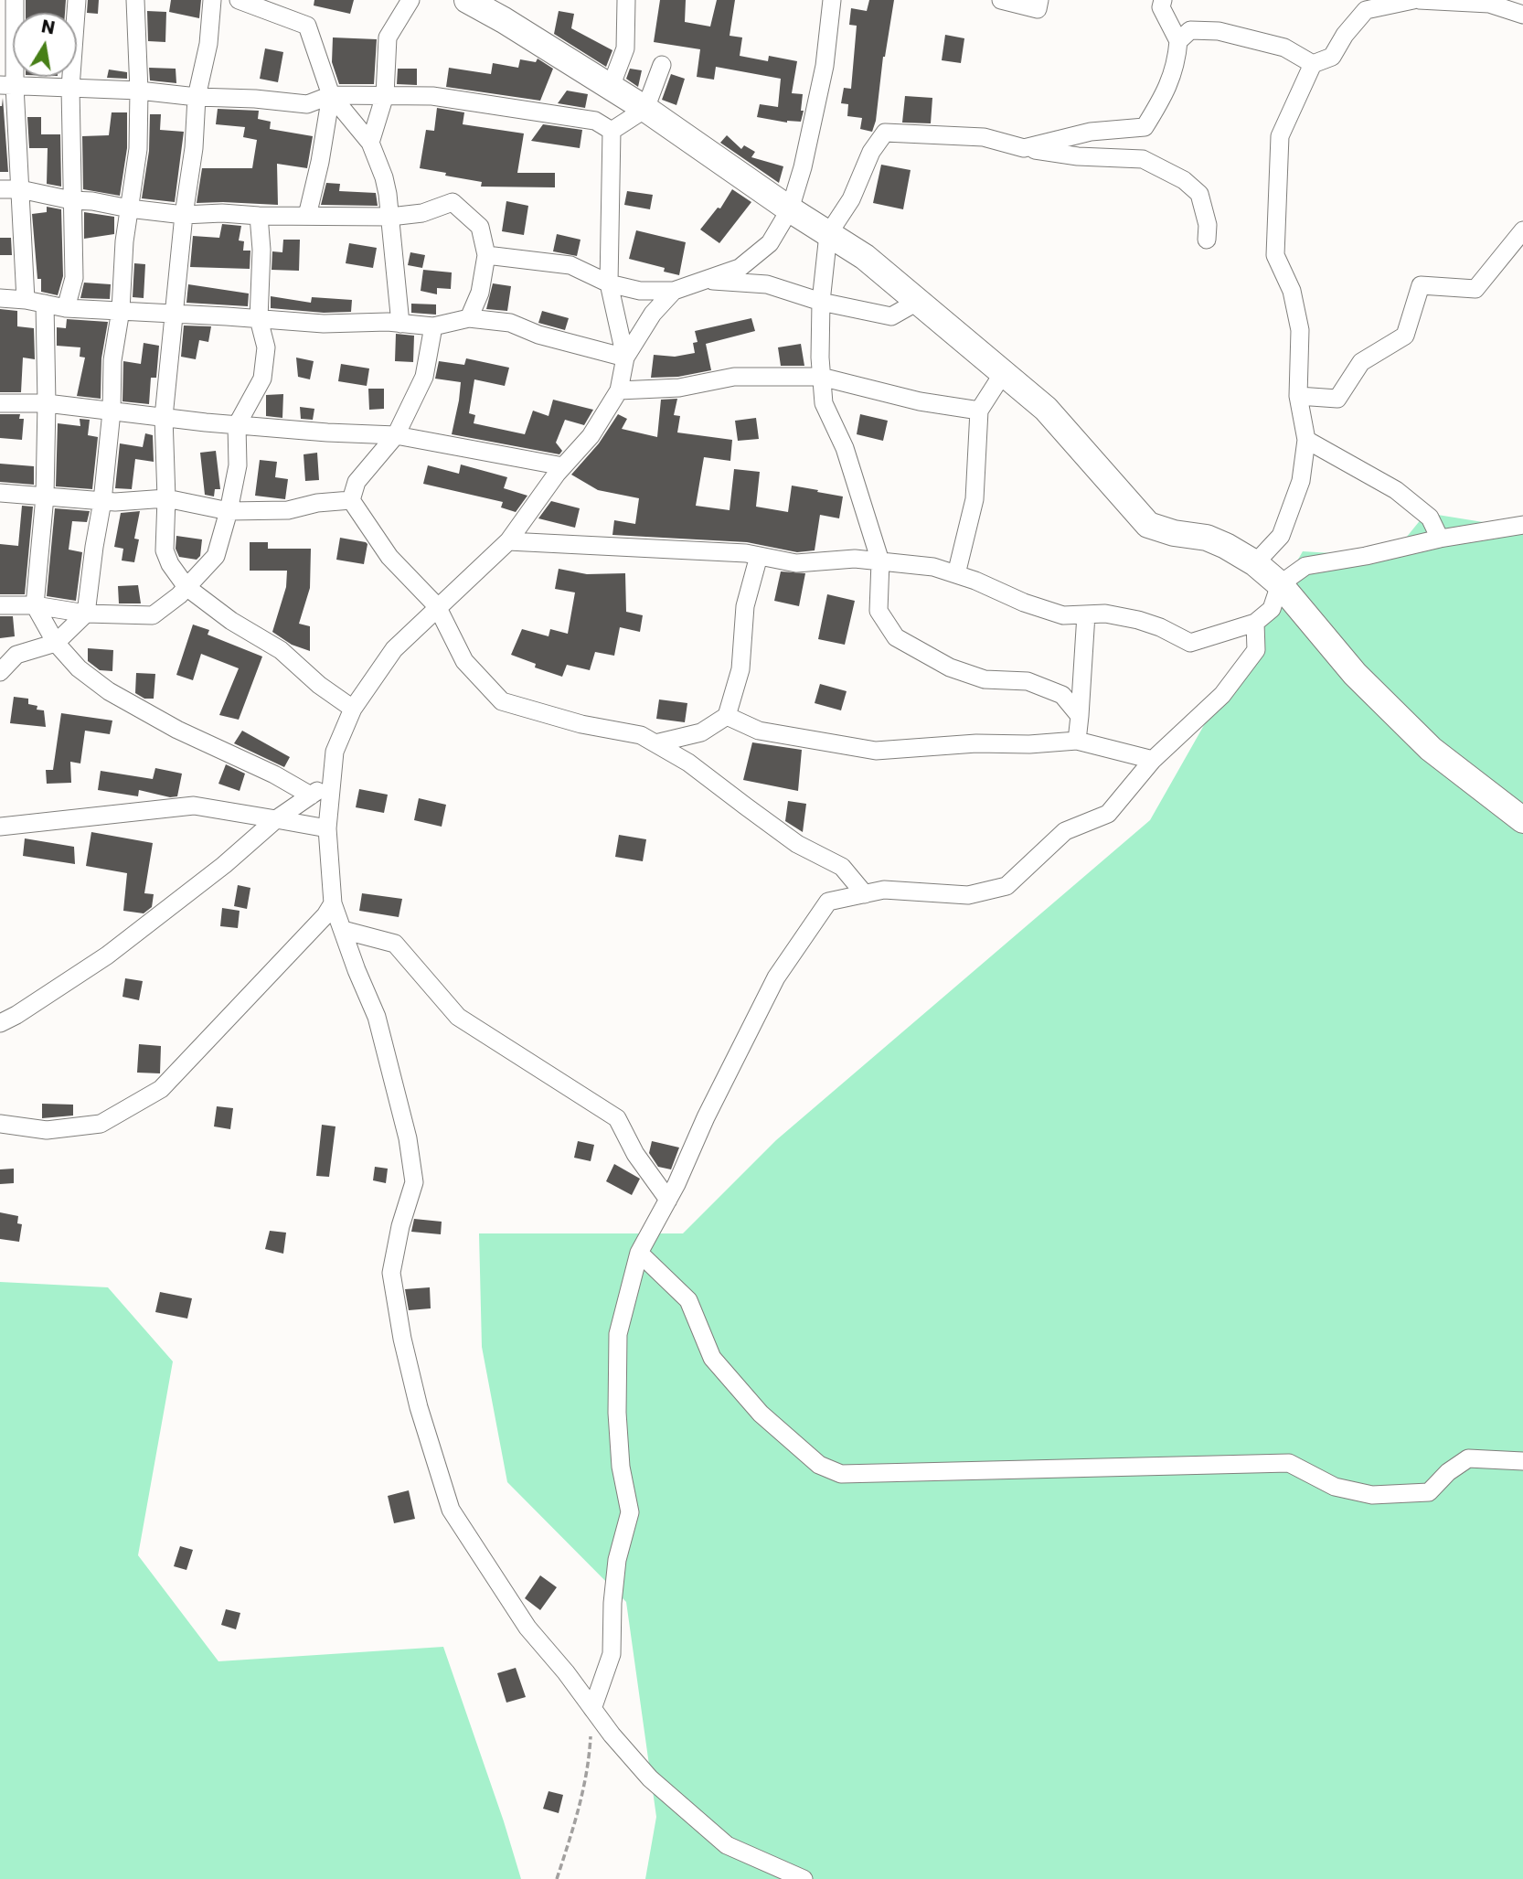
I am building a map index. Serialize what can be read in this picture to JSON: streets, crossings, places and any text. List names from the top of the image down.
{
  "north": "top"
}
